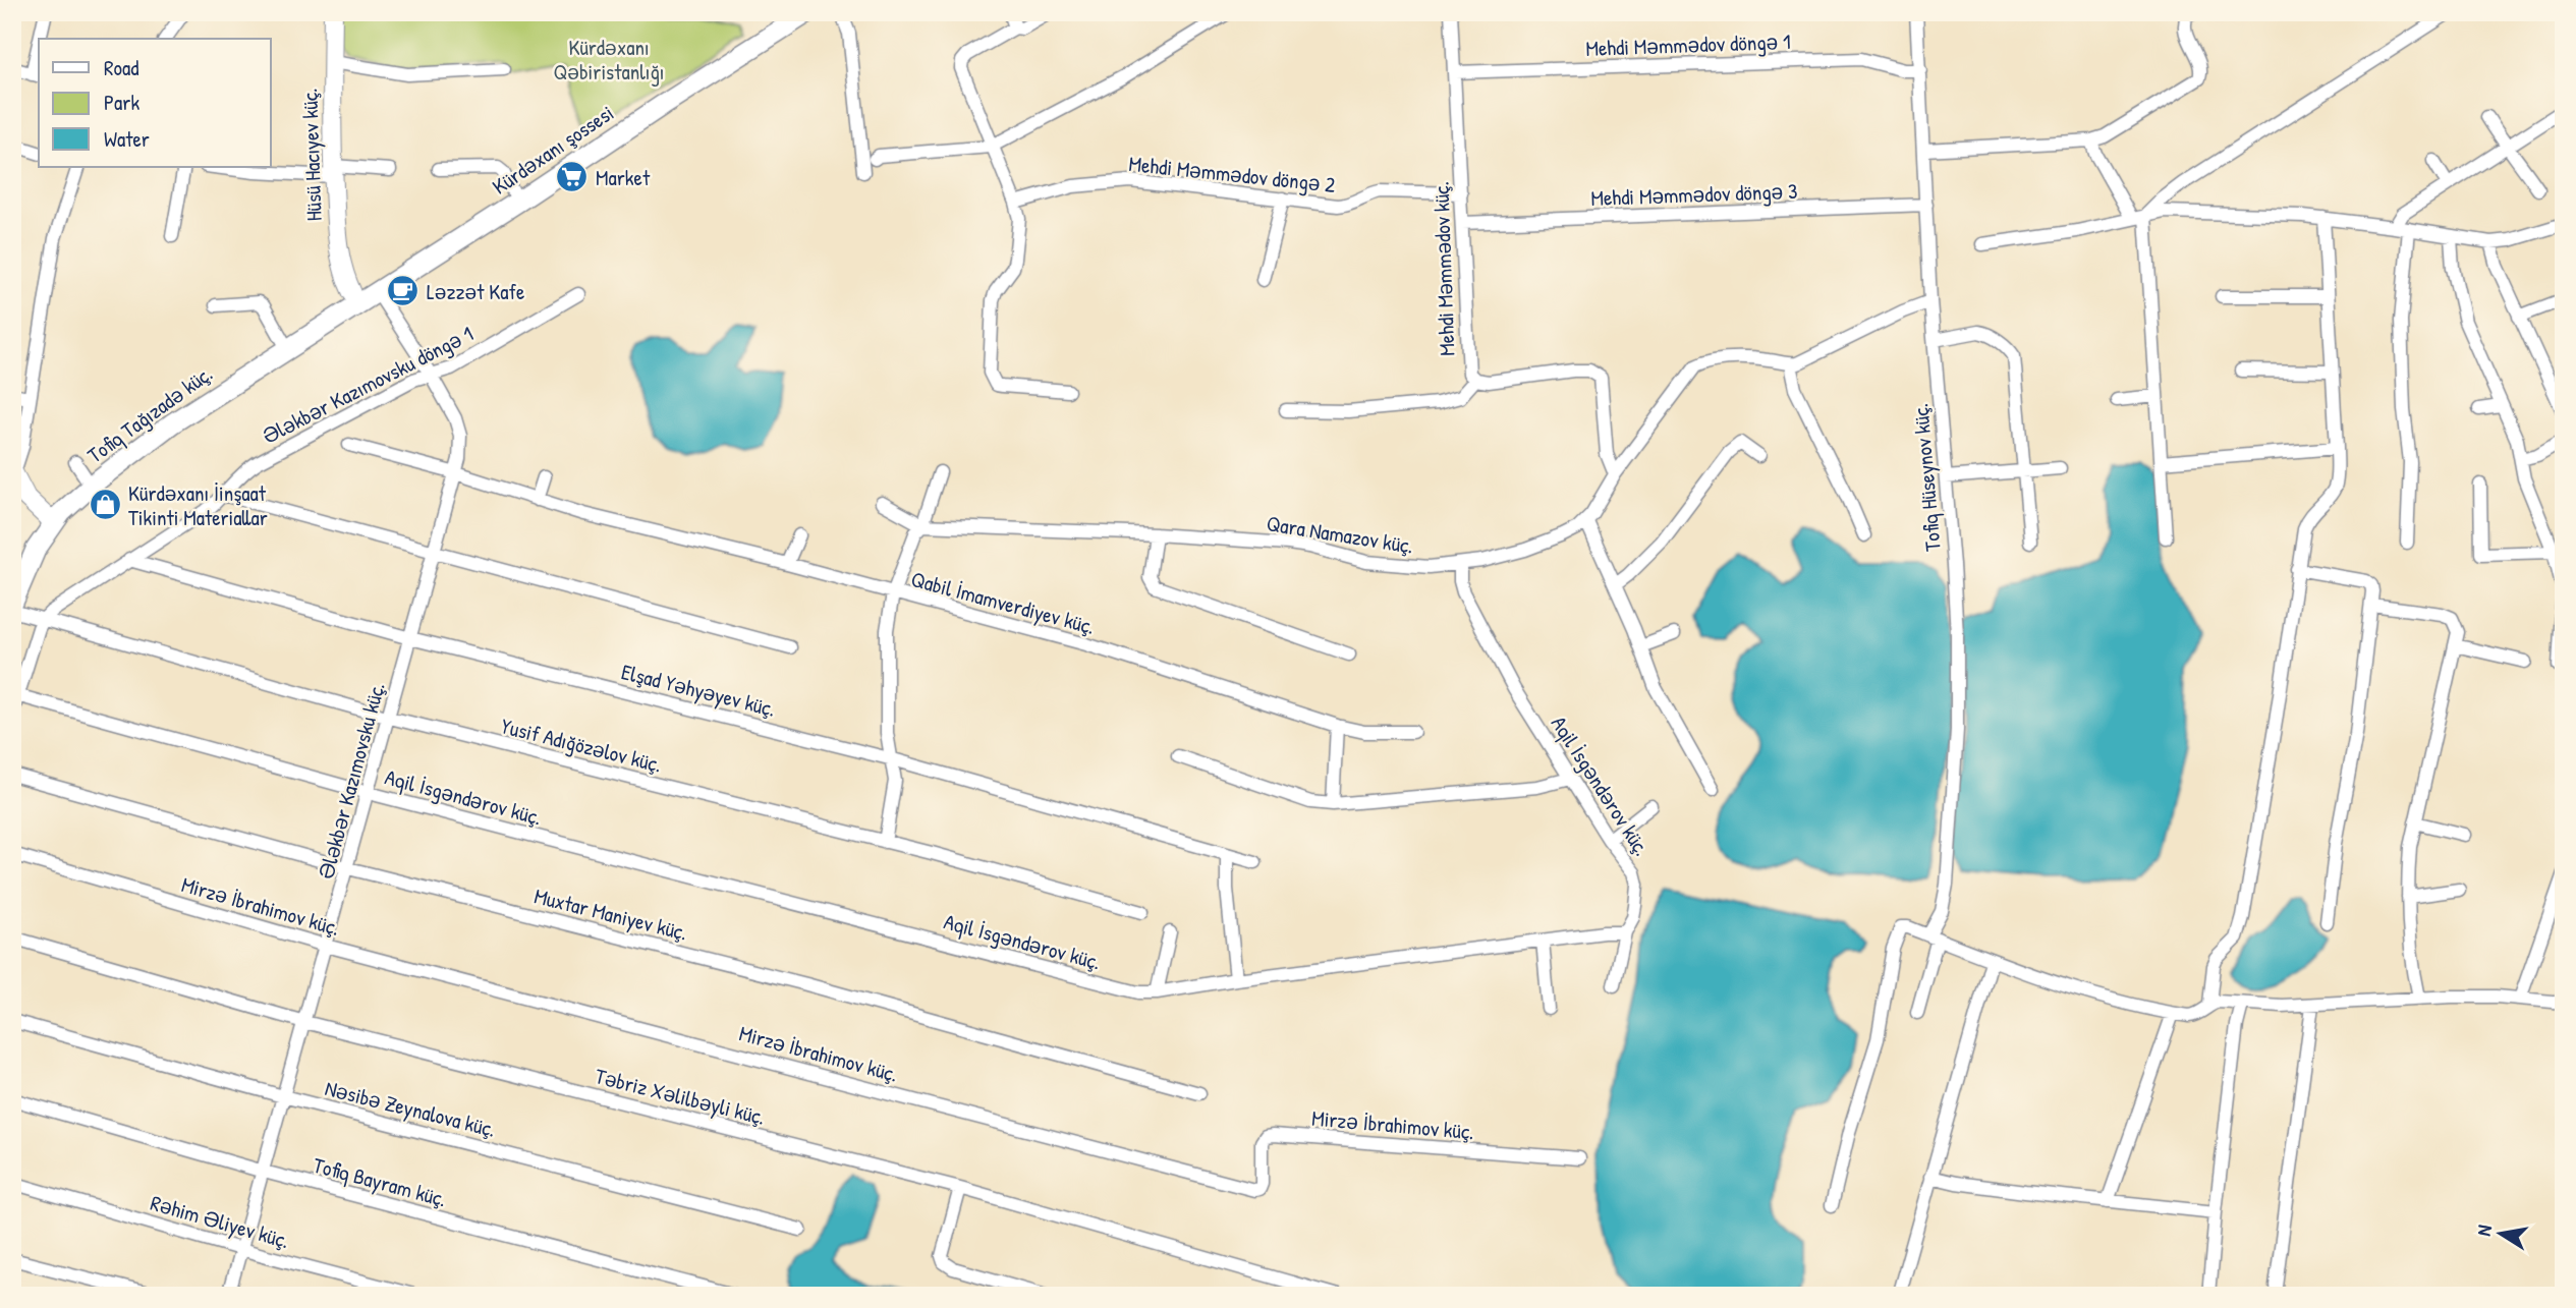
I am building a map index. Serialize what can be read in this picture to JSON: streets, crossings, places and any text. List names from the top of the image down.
{
  "streets": {
    "main road": ["Kürdəxanı şossesi", "Tofiq Tağızadə küç."],
    "street": [
      "Mehdi Məmmədov döngə 1",
      "Hüsü Hacıyev küç.",
      "Mehdi Məmmədov döngə 2",
      "Mehdi Məmmədov döngə 3",
      "Mehdi Məmmədov küç.",
      "Ələkbər Kazımovsku döngə 1",
      "Tofiq Hüseynov küç.",
      "Qara Namazov küç.",
      "Qabil İmamverdiyev küç.",
      "Elşad Yəhyəyev küç.",
      "Yusif Adığözəlov küç.",
      "Ələkbər Kazımovsku küç.",
      "Aqil İsgəndərov küç.",
      "Mirzə İbrahimov küç.",
      "Muxtar Maniyev küç.",
      "Təbriz Xəlilbəyli küç.",
      "Nəsibə Zeynalova küç.",
      "Tofiq Bayram küç.",
      "Rəhim Əliyev küç."
    ]
  },
  "crossings": [
    ["Mehdi Məmmədov döngə 1", "Mehdi Məmmədov küç."],
    ["Mehdi Məmmədov döngə 1", "Tofiq Hüseynov küç."],
    ["Kürdəxanı şossesi", "Hüsü Hacıyev küç."],
    ["Kürdəxanı şossesi", "Tofiq Tağızadə küç."],
    ["Kürdəxanı şossesi", "Ələkbər Kazımovsku küç."],
    ["Hüsü Hacıyev küç.", "Tofiq Tağızadə küç."],
    ["Mehdi Məmmədov döngə 2", "Mehdi Məmmədov küç."],
    ["Mehdi Məmmədov döngə 3", "Mehdi Məmmədov küç."],
    ["Mehdi Məmmədov döngə 3", "Tofiq Hüseynov küç."],
    ["Mehdi Məmmədov küç.", "Qara Namazov küç."],
    ["Ələkbər Kazımovsku döngə 1", "Elşad Yəhyəyev küç."],
    ["Ələkbər Kazımovsku döngə 1", "Yusif Adığözəlov küç."],
    ["Ələkbər Kazımovsku döngə 1", "Ələkbər Kazımovsku küç."],
    ["Tofiq Hüseynov küç.", "Qara Namazov küç."],
    ["Qara Namazov küç.", "Aqil İsgəndərov küç."],
    ["Qabil İmamverdiyev küç.", "Ələkbər Kazımovsku küç."],
    ["Elşad Yəhyəyev küç.", "Ələkbər Kazımovsku küç."],
    ["Yusif Adığözəlov küç.", "Ələkbər Kazımovsku küç."],
    ["Ələkbər Kazımovsku küç.", "Aqil İsgəndərov küç."],
    ["Ələkbər Kazımovsku küç.", "Mirzə İbrahimov küç."],
    ["Ələkbər Kazımovsku küç.", "Muxtar Maniyev küç."],
    ["Ələkbər Kazımovsku küç.", "Təbriz Xəlilbəyli küç."],
    ["Ələkbər Kazımovsku küç.", "Nəsibə Zeynalova küç."],
    ["Ələkbər Kazımovsku küç.", "Tofiq Bayram küç."],
    ["Ələkbər Kazımovsku küç.", "Rəhim Əliyev küç."]
  ],
  "parks": ["Kürdəxanı Qəbiristanlığı"],
  "places": {
    "supermarket": ["Market"],
    "cafe": ["Ləzzət Kafe"],
    "shop": ["Kürdəxanı İinşaat Tikinti Materiallar"]
  },
  "legend": ["Road", "Park", "Water"],
  "north": "left"
}
